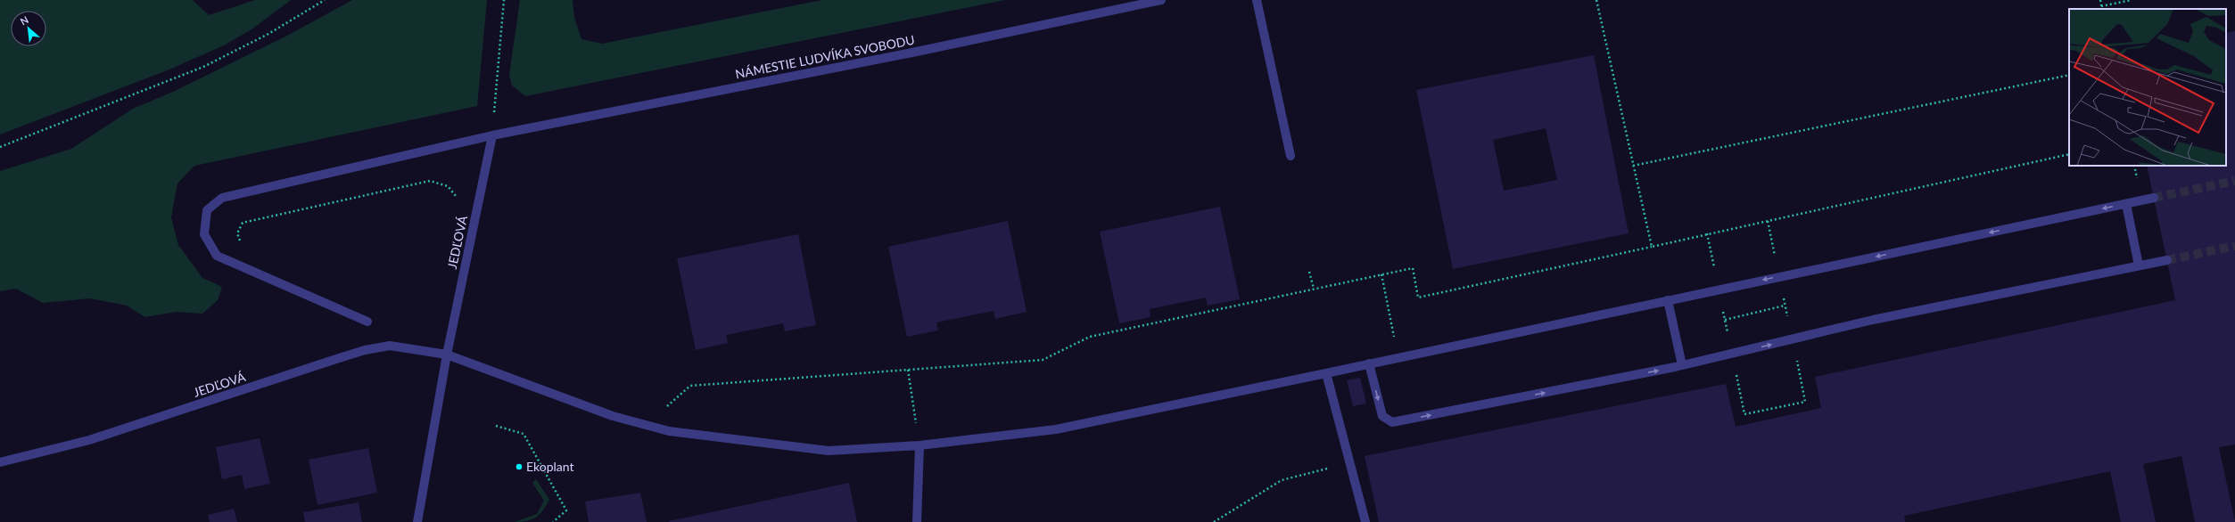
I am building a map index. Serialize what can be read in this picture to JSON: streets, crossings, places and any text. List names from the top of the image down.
{
  "streets": {
    "street": ["NÁMESTIE LUDVÍKA SVOBODU", "JEDĽOVÁ"]
  },
  "crossings": [
    ["NÁMESTIE LUDVÍKA SVOBODU", "JEDĽOVÁ"]
  ],
  "places": ["Ekoplant"],
  "north": "top left"
}
